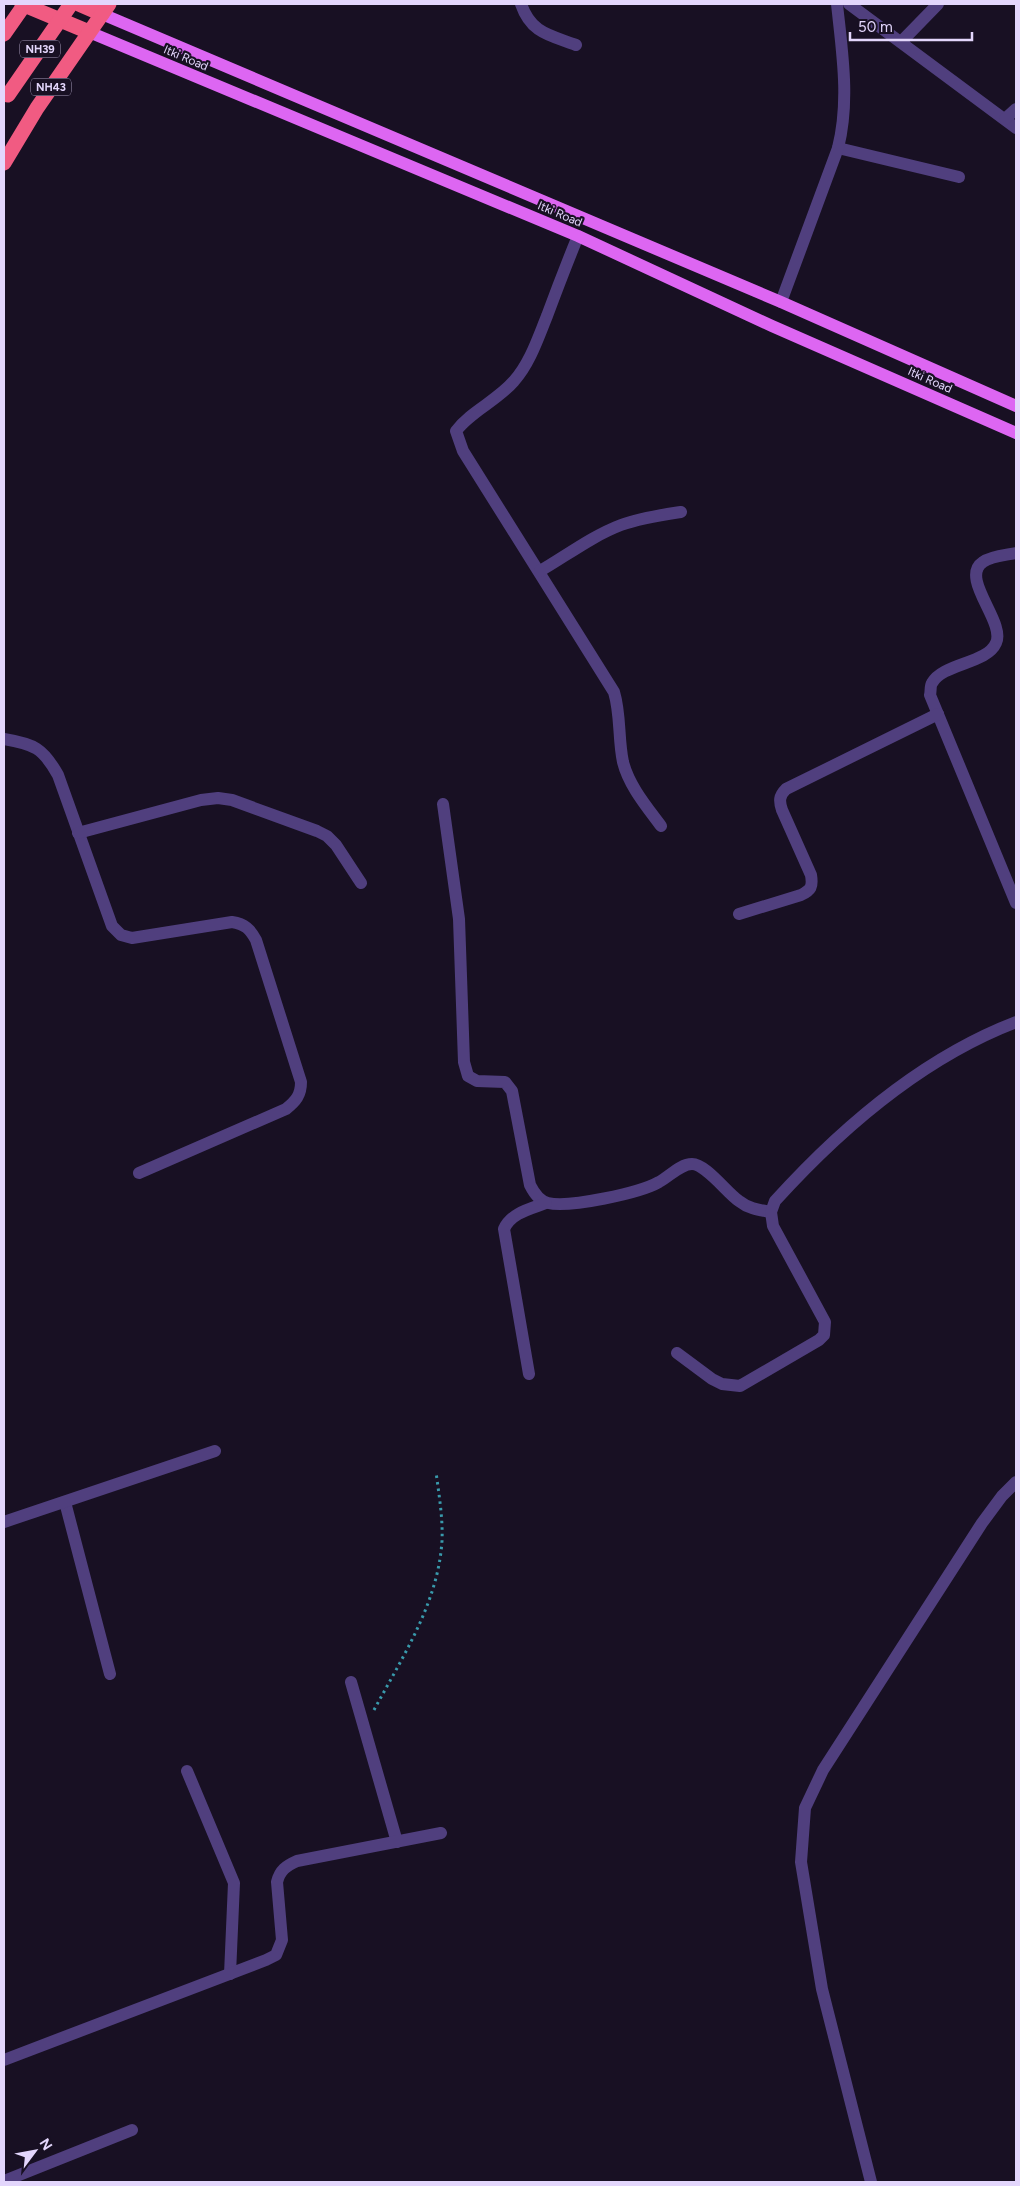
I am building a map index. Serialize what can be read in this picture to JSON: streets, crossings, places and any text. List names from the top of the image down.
{
  "streets": {
    "highway": ["NH39", "NH43"],
    "main road": ["Itki Road"]
  },
  "crossings": [
    ["Itki Road", "NH43"]
  ],
  "scale_bar": "50 m",
  "north": "top right"
}
